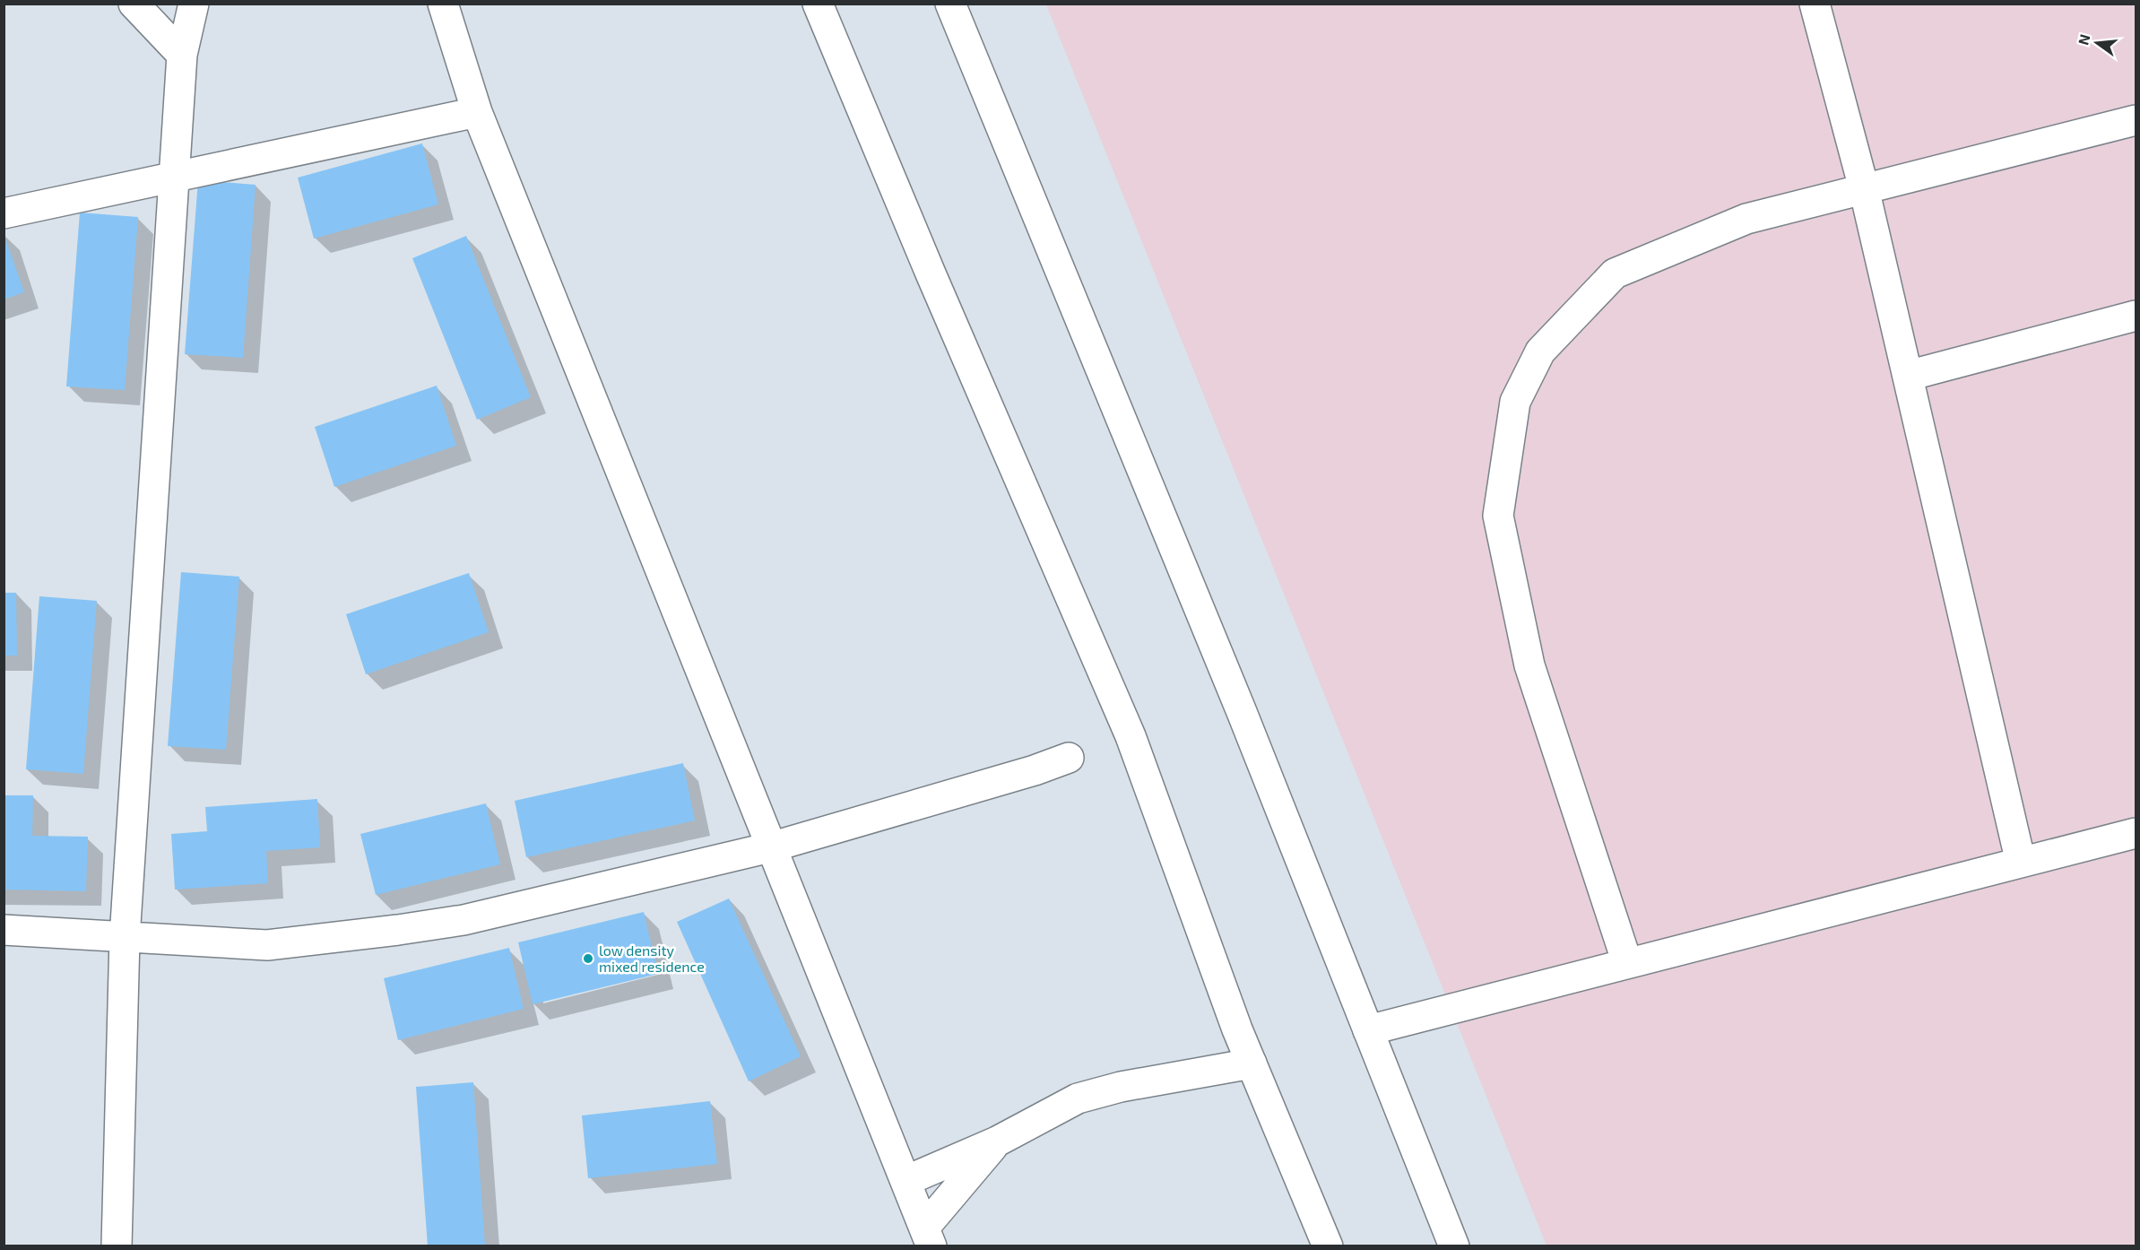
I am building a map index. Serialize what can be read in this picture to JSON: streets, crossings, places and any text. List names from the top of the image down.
{
  "places": ["low density mixed residence"],
  "north": "left"
}
